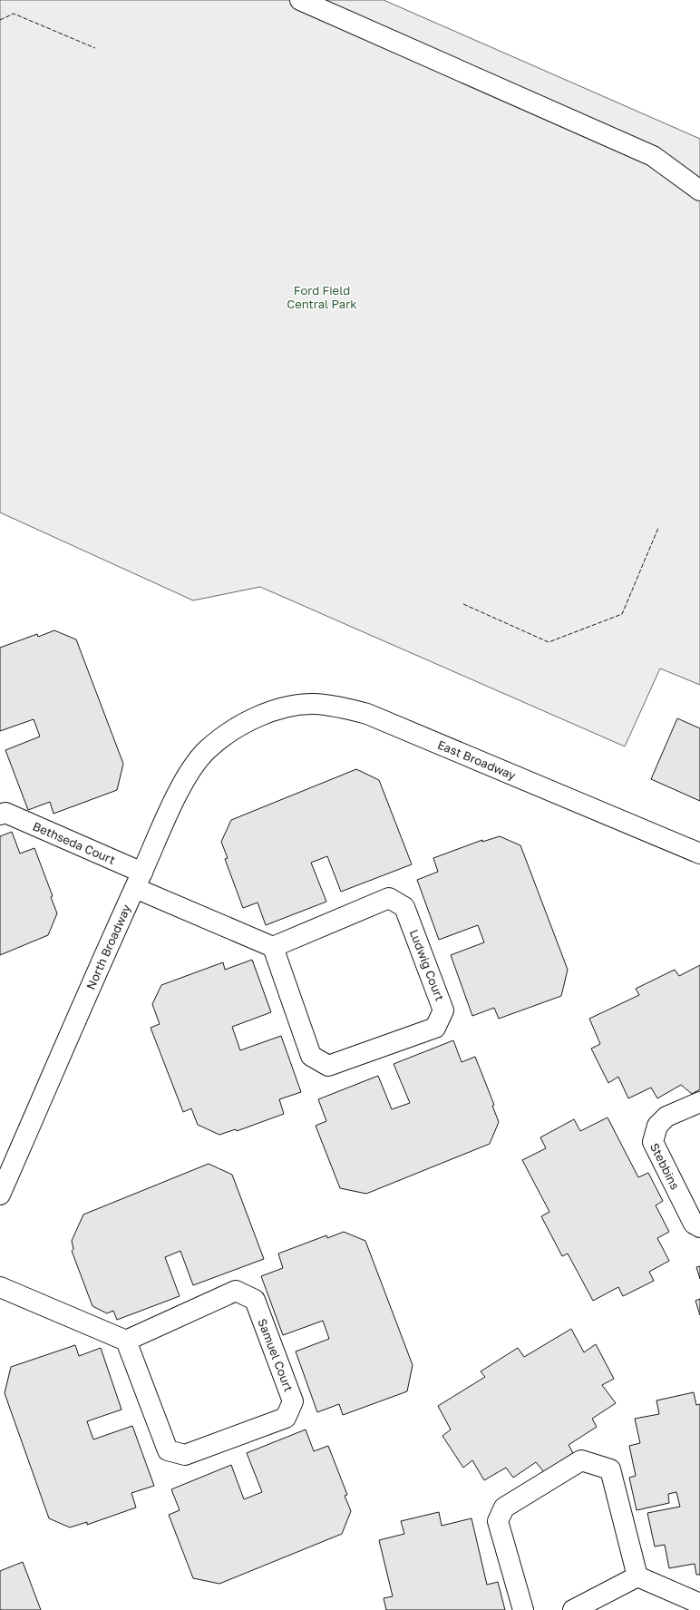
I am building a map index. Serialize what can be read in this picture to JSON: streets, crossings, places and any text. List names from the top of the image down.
{
  "streets": {
    "street": [
      "East Broadway",
      "Bethseda Court",
      "North Broadway",
      "Ludwig Court",
      "Stebbins",
      "Samuel Court"
    ]
  },
  "crossings": [
    ["East Broadway", "North Broadway"],
    ["Bethseda Court", "North Broadway"]
  ],
  "parks": ["Ford Field Central Park"]
}
